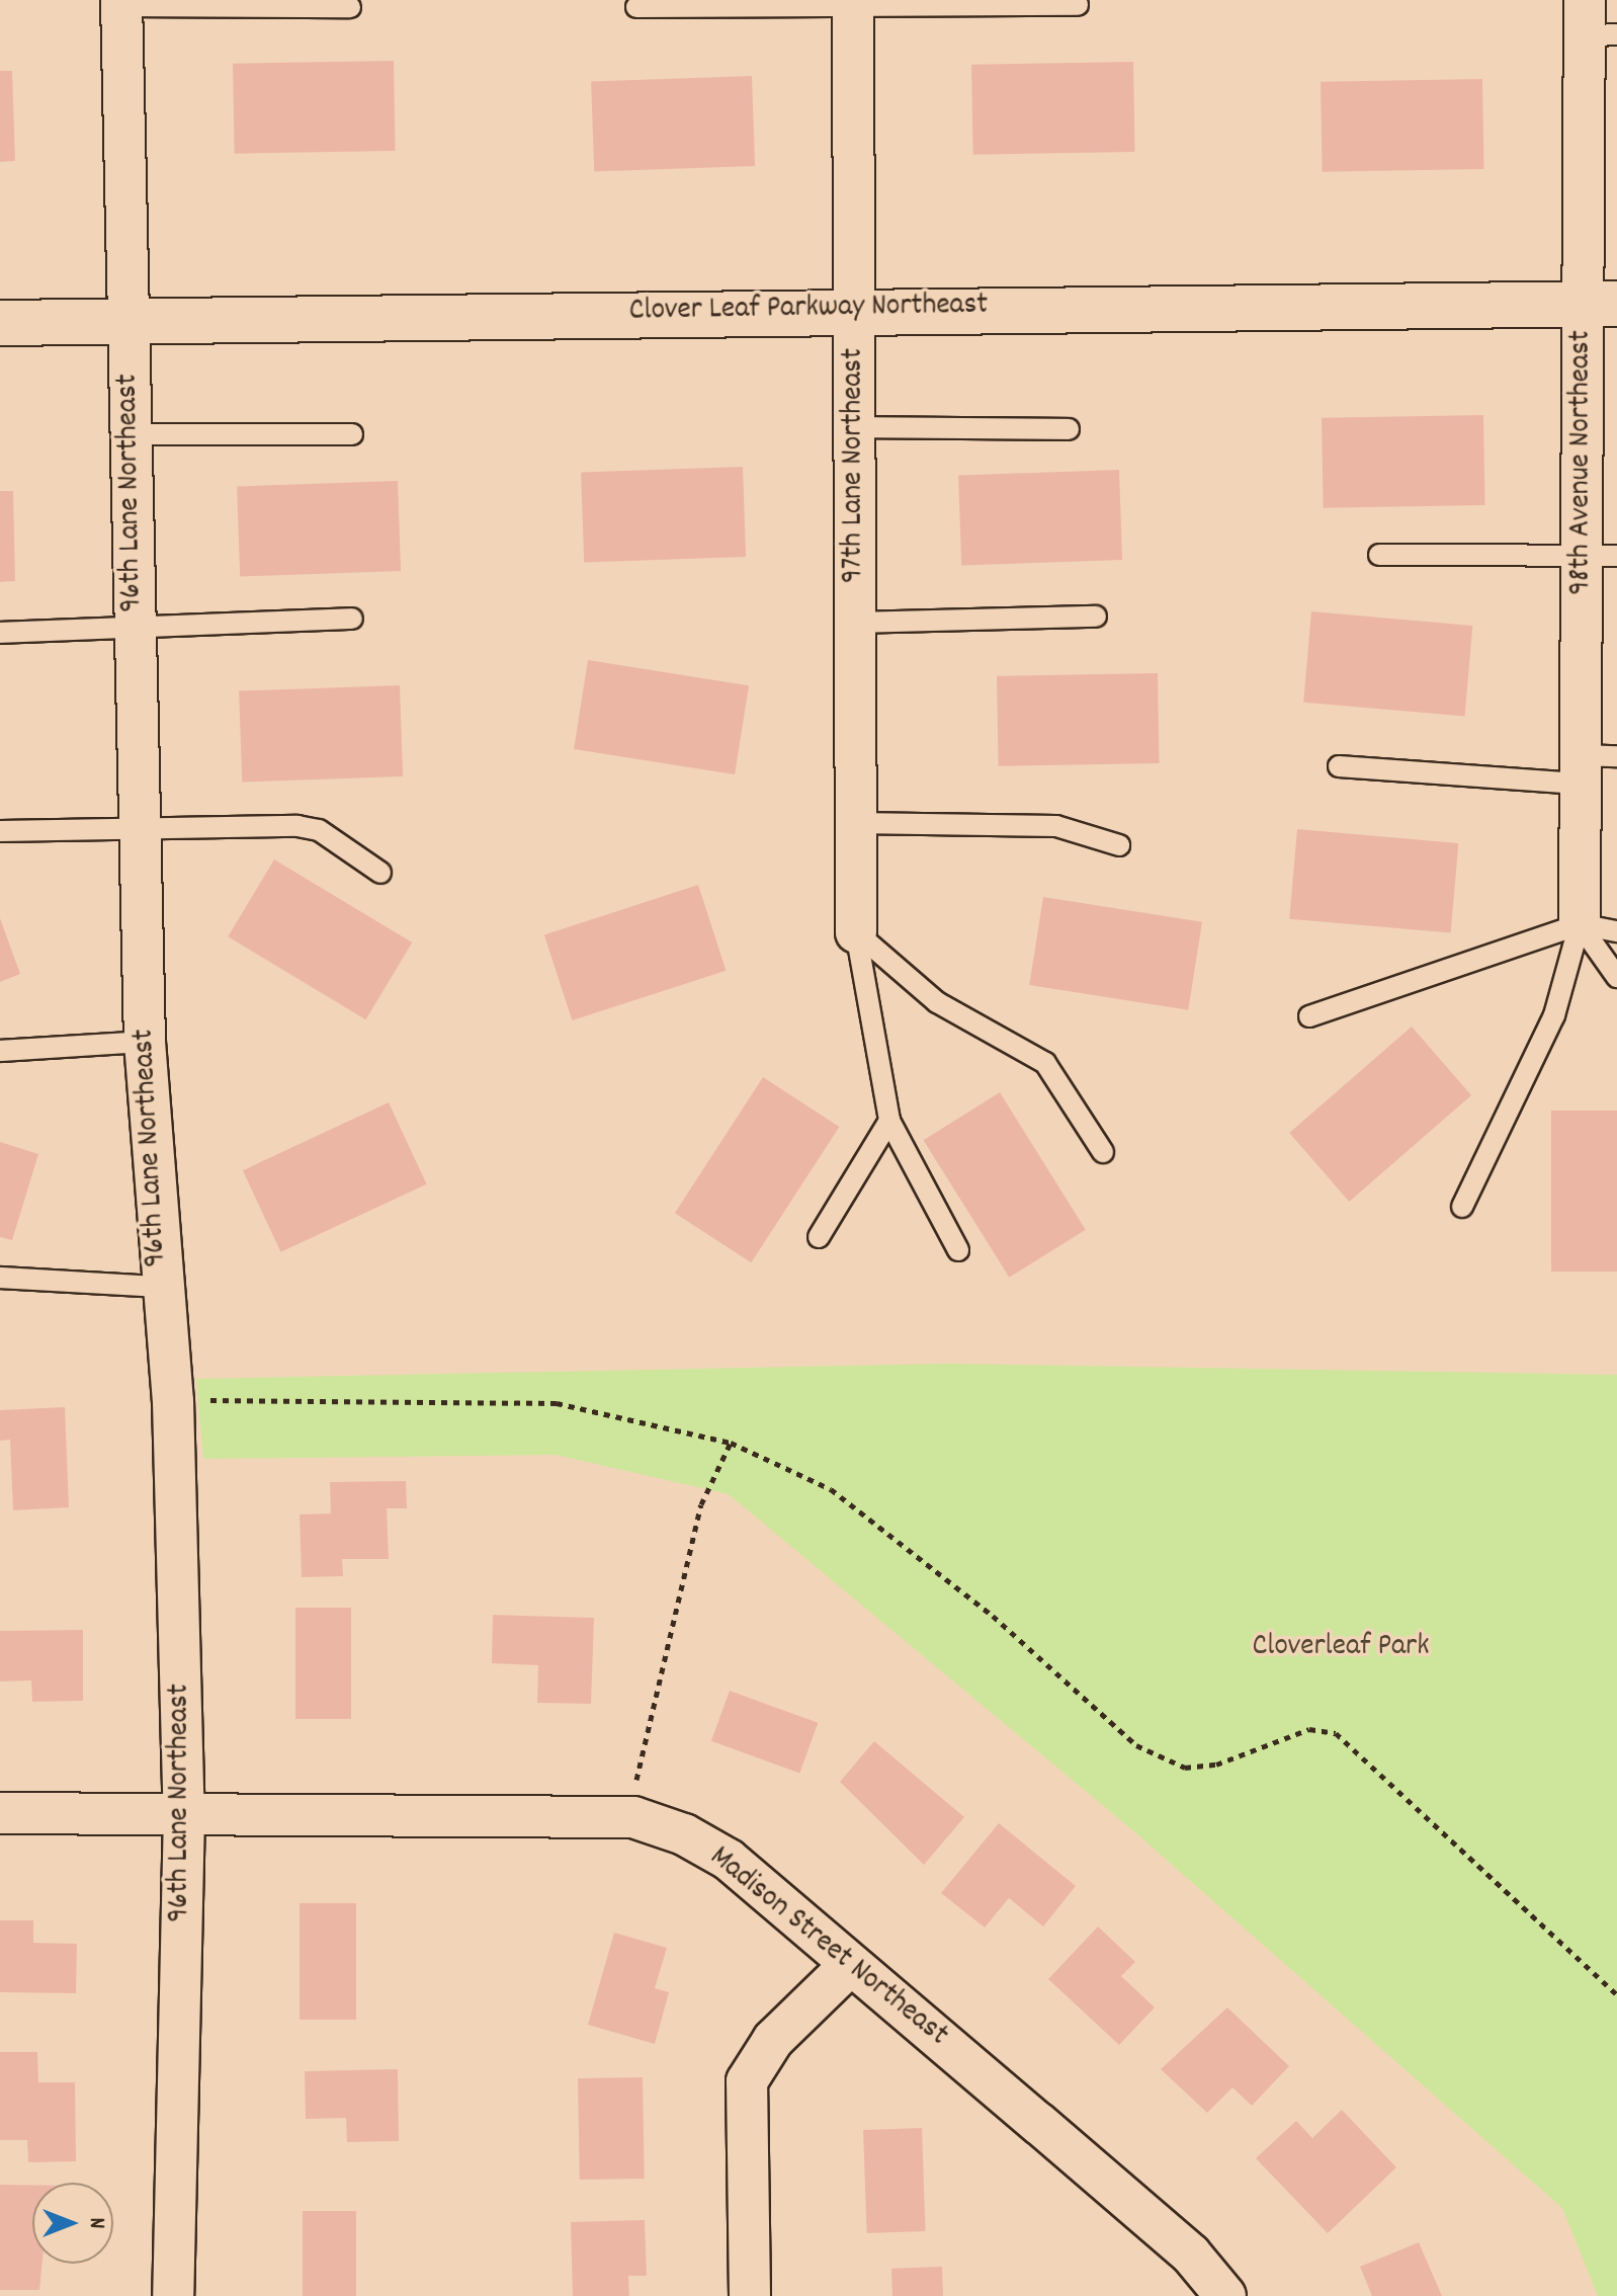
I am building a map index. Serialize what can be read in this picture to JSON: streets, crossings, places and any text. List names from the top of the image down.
{
  "streets": {
    "street": [
      "Clover Leaf Parkway Northeast",
      "98th Avenue Northeast",
      "97th Lane Northeast",
      "96th Lane Northeast",
      "Madison Street Northeast"
    ]
  },
  "crossings": [
    ["Clover Leaf Parkway Northeast", "98th Avenue Northeast"],
    ["Clover Leaf Parkway Northeast", "97th Lane Northeast"],
    ["Clover Leaf Parkway Northeast", "96th Lane Northeast"],
    ["96th Lane Northeast", "Madison Street Northeast"]
  ],
  "parks": ["Cloverleaf Park"],
  "north": "right"
}
